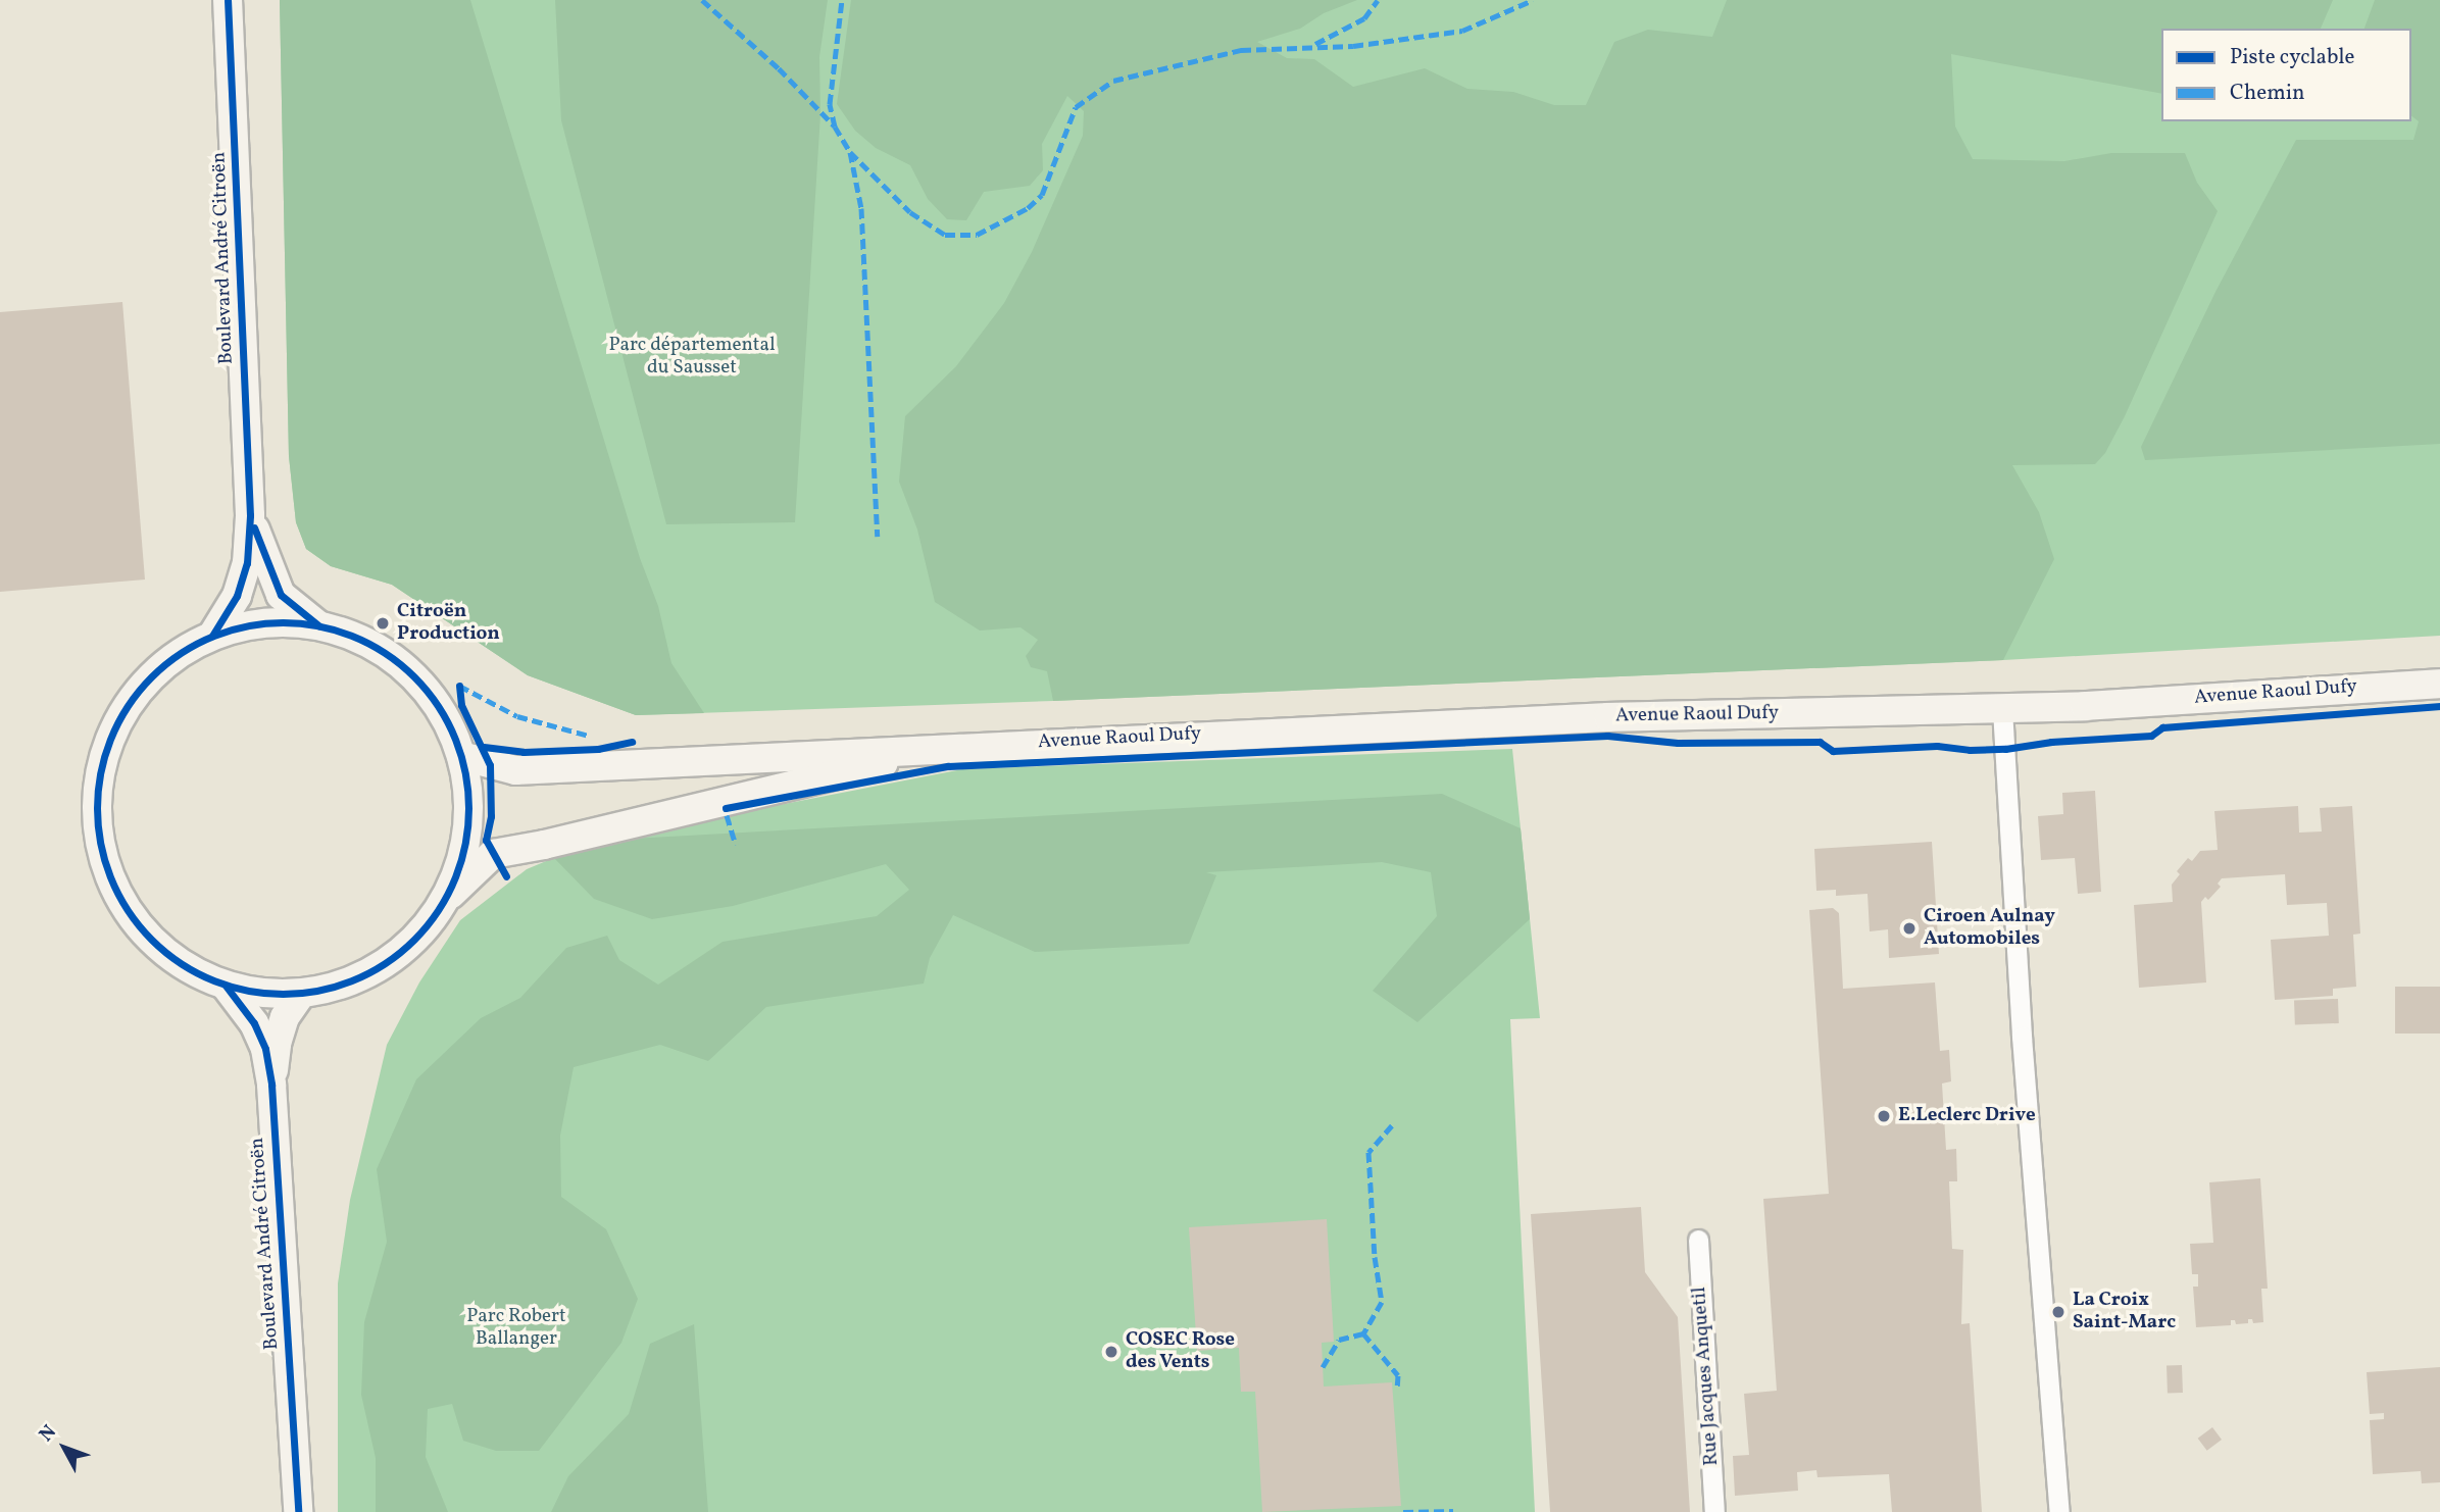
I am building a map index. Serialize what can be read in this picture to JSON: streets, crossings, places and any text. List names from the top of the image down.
{
  "streets": {
    "main road": ["Boulevard André Citroën", "Avenue Raoul Dufy"],
    "street": ["Rue Jacques Anquetil"]
  },
  "parks": ["Parc départemental du Sausset", "Parc Robert Ballanger"],
  "places": [
    "Citroën Production",
    "Ciroen Aulnay Automobiles",
    "E.Leclerc Drive",
    "La Croix Saint-Marc",
    "COSEC Rose des Vents"
  ],
  "legend": ["Piste cyclable", "Chemin"],
  "north": "top left"
}
